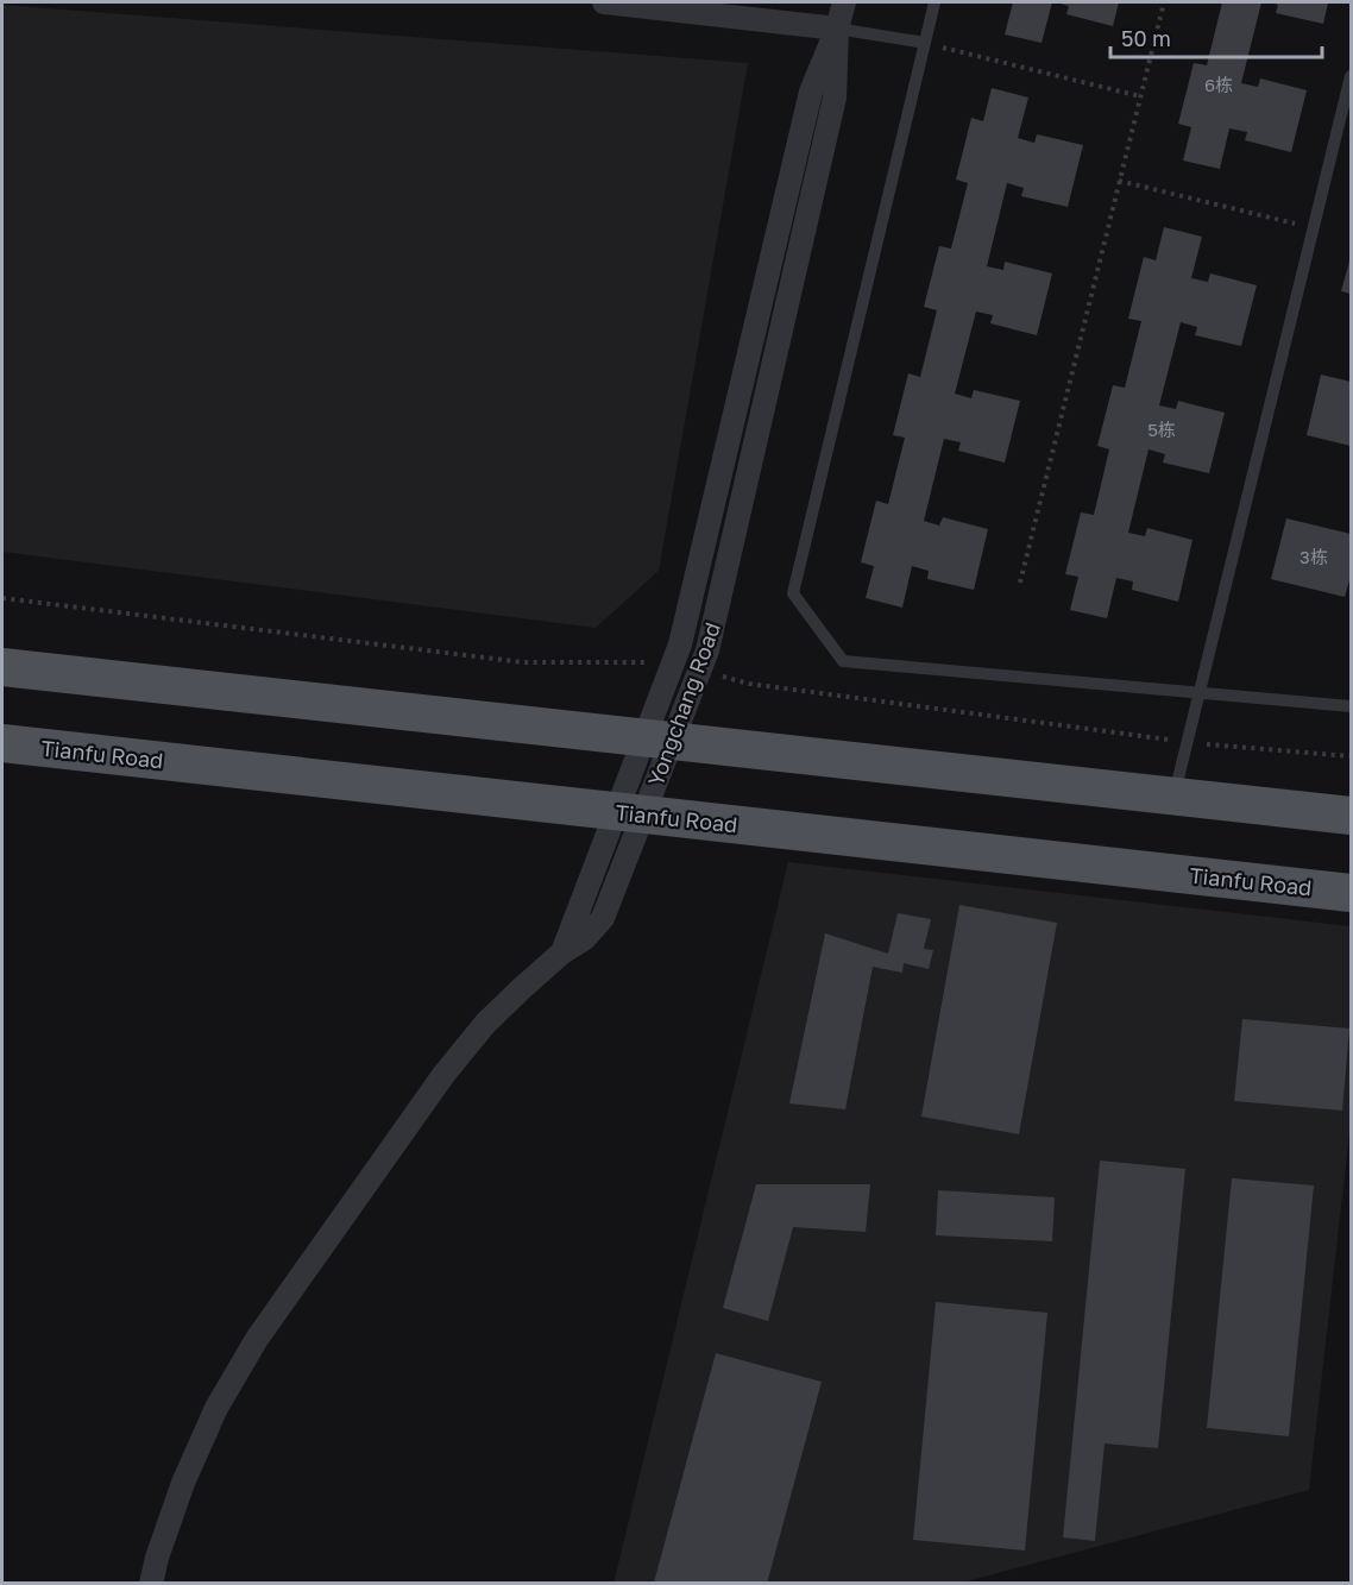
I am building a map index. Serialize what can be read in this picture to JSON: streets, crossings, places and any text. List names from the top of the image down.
{
  "streets": {
    "main road": ["Tianfu Road"],
    "street": ["Yongchang Road"]
  },
  "crossings": [
    ["Yongchang Road", "Tianfu Road"]
  ],
  "house_numbers": ["6栋", "5栋", "3栋"],
  "scale_bar": "50 m"
}
